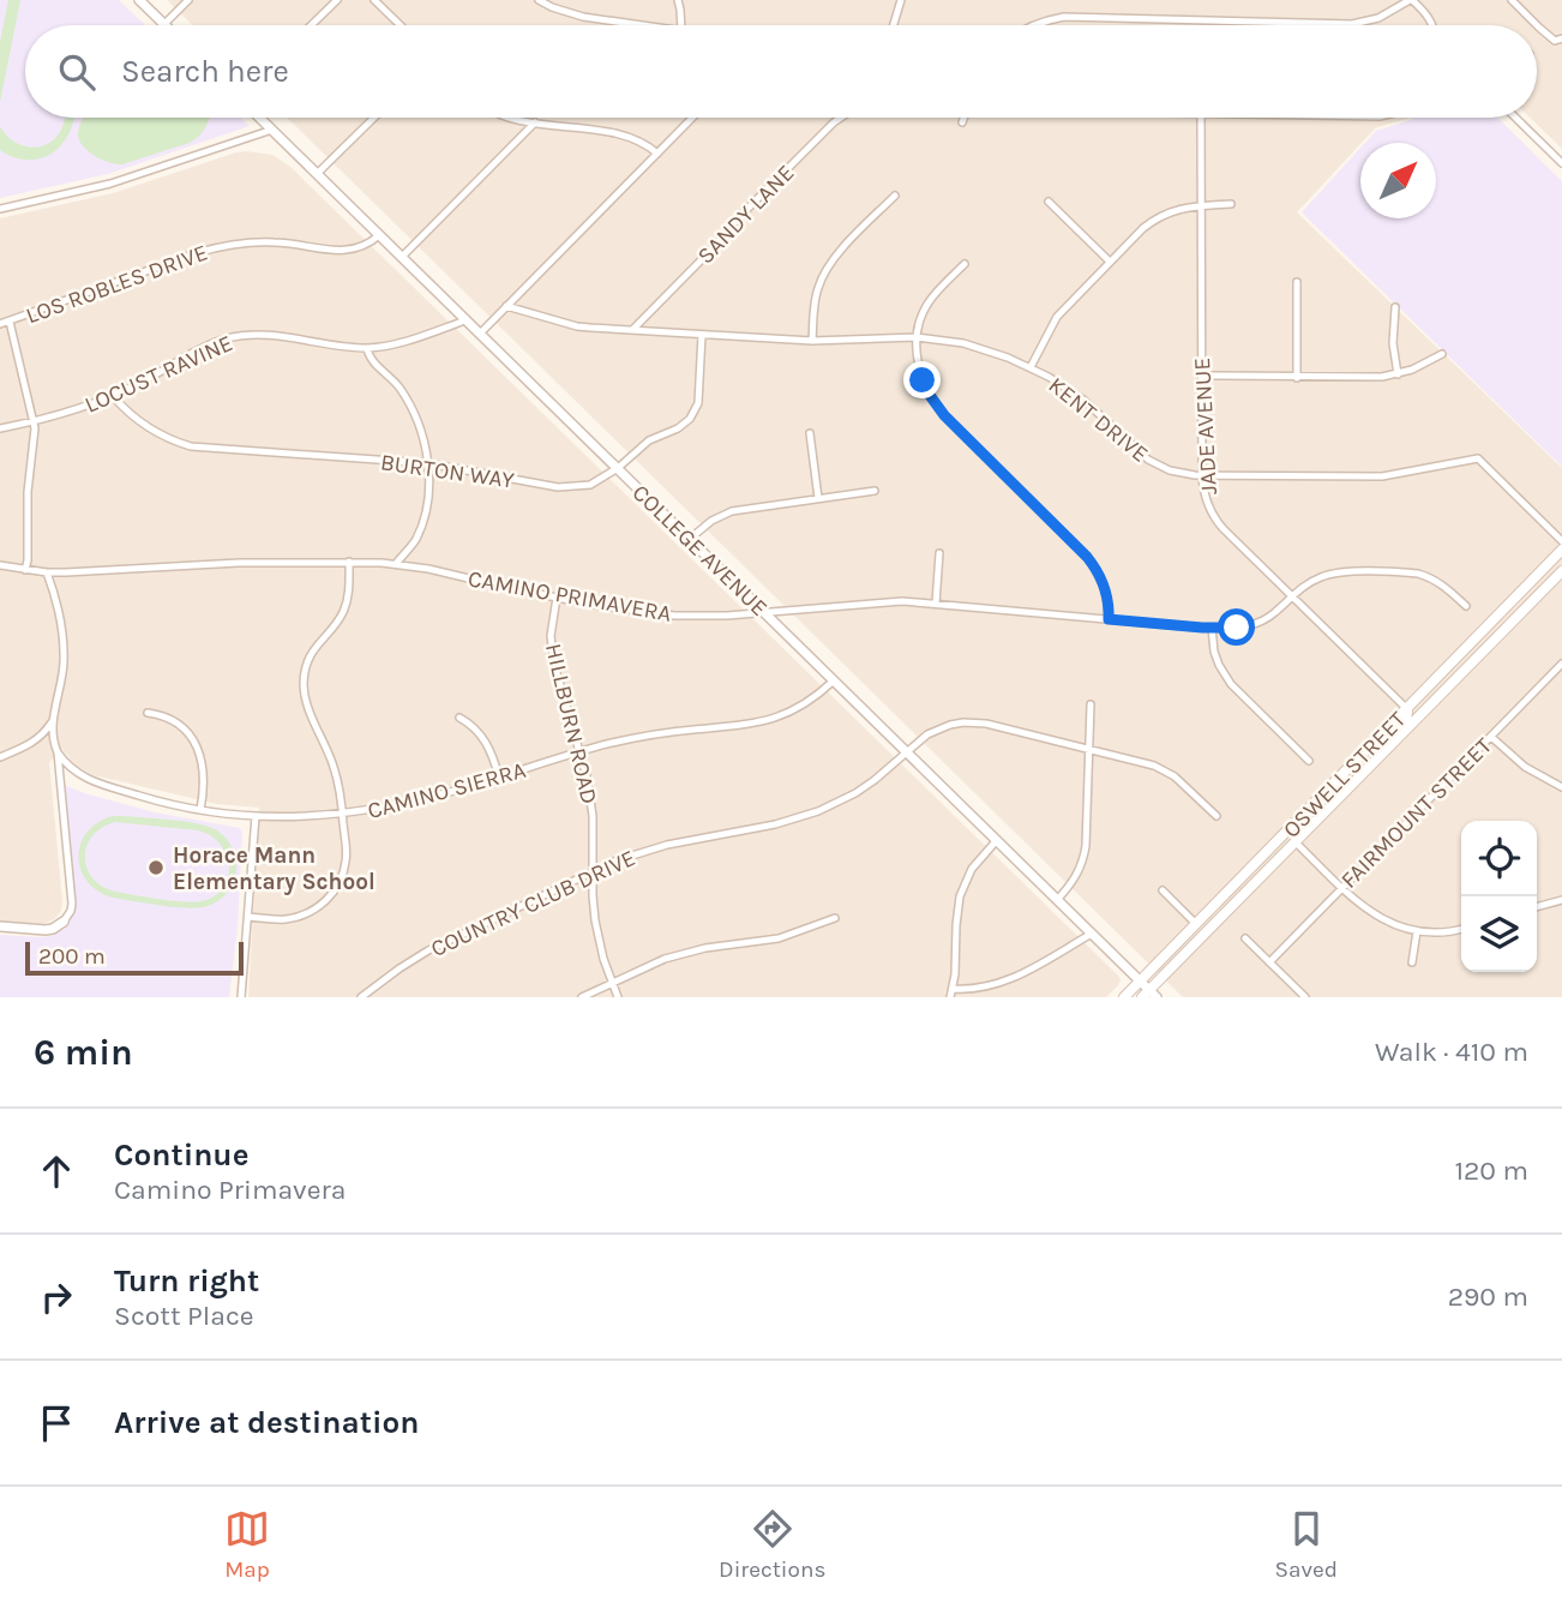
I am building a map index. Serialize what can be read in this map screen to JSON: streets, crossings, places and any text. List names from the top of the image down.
{
  "streets": {
    "main road": ["OSWELL STREET"],
    "street": [
      "SANDY LANE",
      "LOS ROBLES DRIVE",
      "LOCUST RAVINE",
      "KENT DRIVE",
      "JADE AVENUE",
      "BURTON WAY",
      "COLLEGE AVENUE",
      "CAMINO PRIMAVERA",
      "HILLBURN ROAD",
      "CAMINO SIERRA",
      "FAIRMOUNT STREET",
      "COUNTRY CLUB DRIVE"
    ]
  },
  "crossings": [
    ["SANDY LANE", "KENT DRIVE"],
    ["LOS ROBLES DRIVE", "COLLEGE AVENUE"],
    ["LOCUST RAVINE", "BURTON WAY"],
    ["LOCUST RAVINE", "COLLEGE AVENUE"],
    ["KENT DRIVE", "JADE AVENUE"],
    ["KENT DRIVE", "BURTON WAY"],
    ["JADE AVENUE", "CAMINO PRIMAVERA"],
    ["JADE AVENUE", "OSWELL STREET"],
    ["BURTON WAY", "COLLEGE AVENUE"],
    ["COLLEGE AVENUE", "CAMINO PRIMAVERA"],
    ["COLLEGE AVENUE", "OSWELL STREET"],
    ["COLLEGE AVENUE", "CAMINO SIERRA"],
    ["COLLEGE AVENUE", "COUNTRY CLUB DRIVE"],
    ["CAMINO PRIMAVERA", "HILLBURN ROAD"],
    ["HILLBURN ROAD", "CAMINO SIERRA"],
    ["HILLBURN ROAD", "COUNTRY CLUB DRIVE"]
  ],
  "places": ["Horace Mann Elementary School"],
  "scale_bar": "200 m",
  "north": "top right",
  "page": {
    "search": "Search here",
    "scale": "200 m",
    "heading": ["6 min", "Walk · 410 m"],
    "list": [
      ["Continue", "Camino Primavera", "120 m"],
      ["Turn right", "Scott Place", "290 m"],
      "Arrive at destination"
    ],
    "nav": ["Map", "Directions", "Saved"]
  }
}
